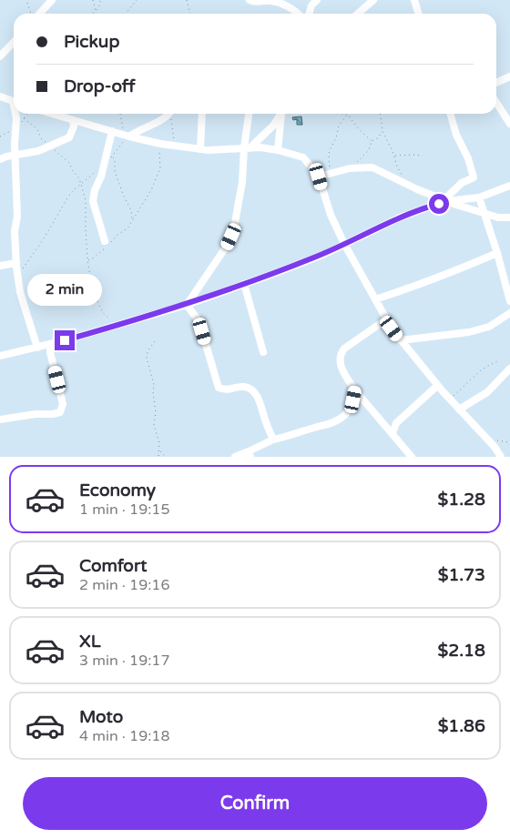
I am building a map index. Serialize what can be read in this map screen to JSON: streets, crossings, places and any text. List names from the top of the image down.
{
  "page": {
    "banner": ["Pickup", "Drop-off"],
    "bubble": "2 min",
    "list": [
      {
        "name": "Economy",
        "note": "1 min · 19:15",
        "value": "$1.28"
      },
      {
        "name": "Comfort",
        "note": "2 min · 19:16",
        "value": "$1.73"
      },
      {
        "name": "XL",
        "note": "3 min · 19:17",
        "value": "$2.18"
      },
      {
        "name": "Moto",
        "note": "4 min · 19:18",
        "value": "$1.86"
      }
    ],
    "buttons": "Confirm"
  }
}
